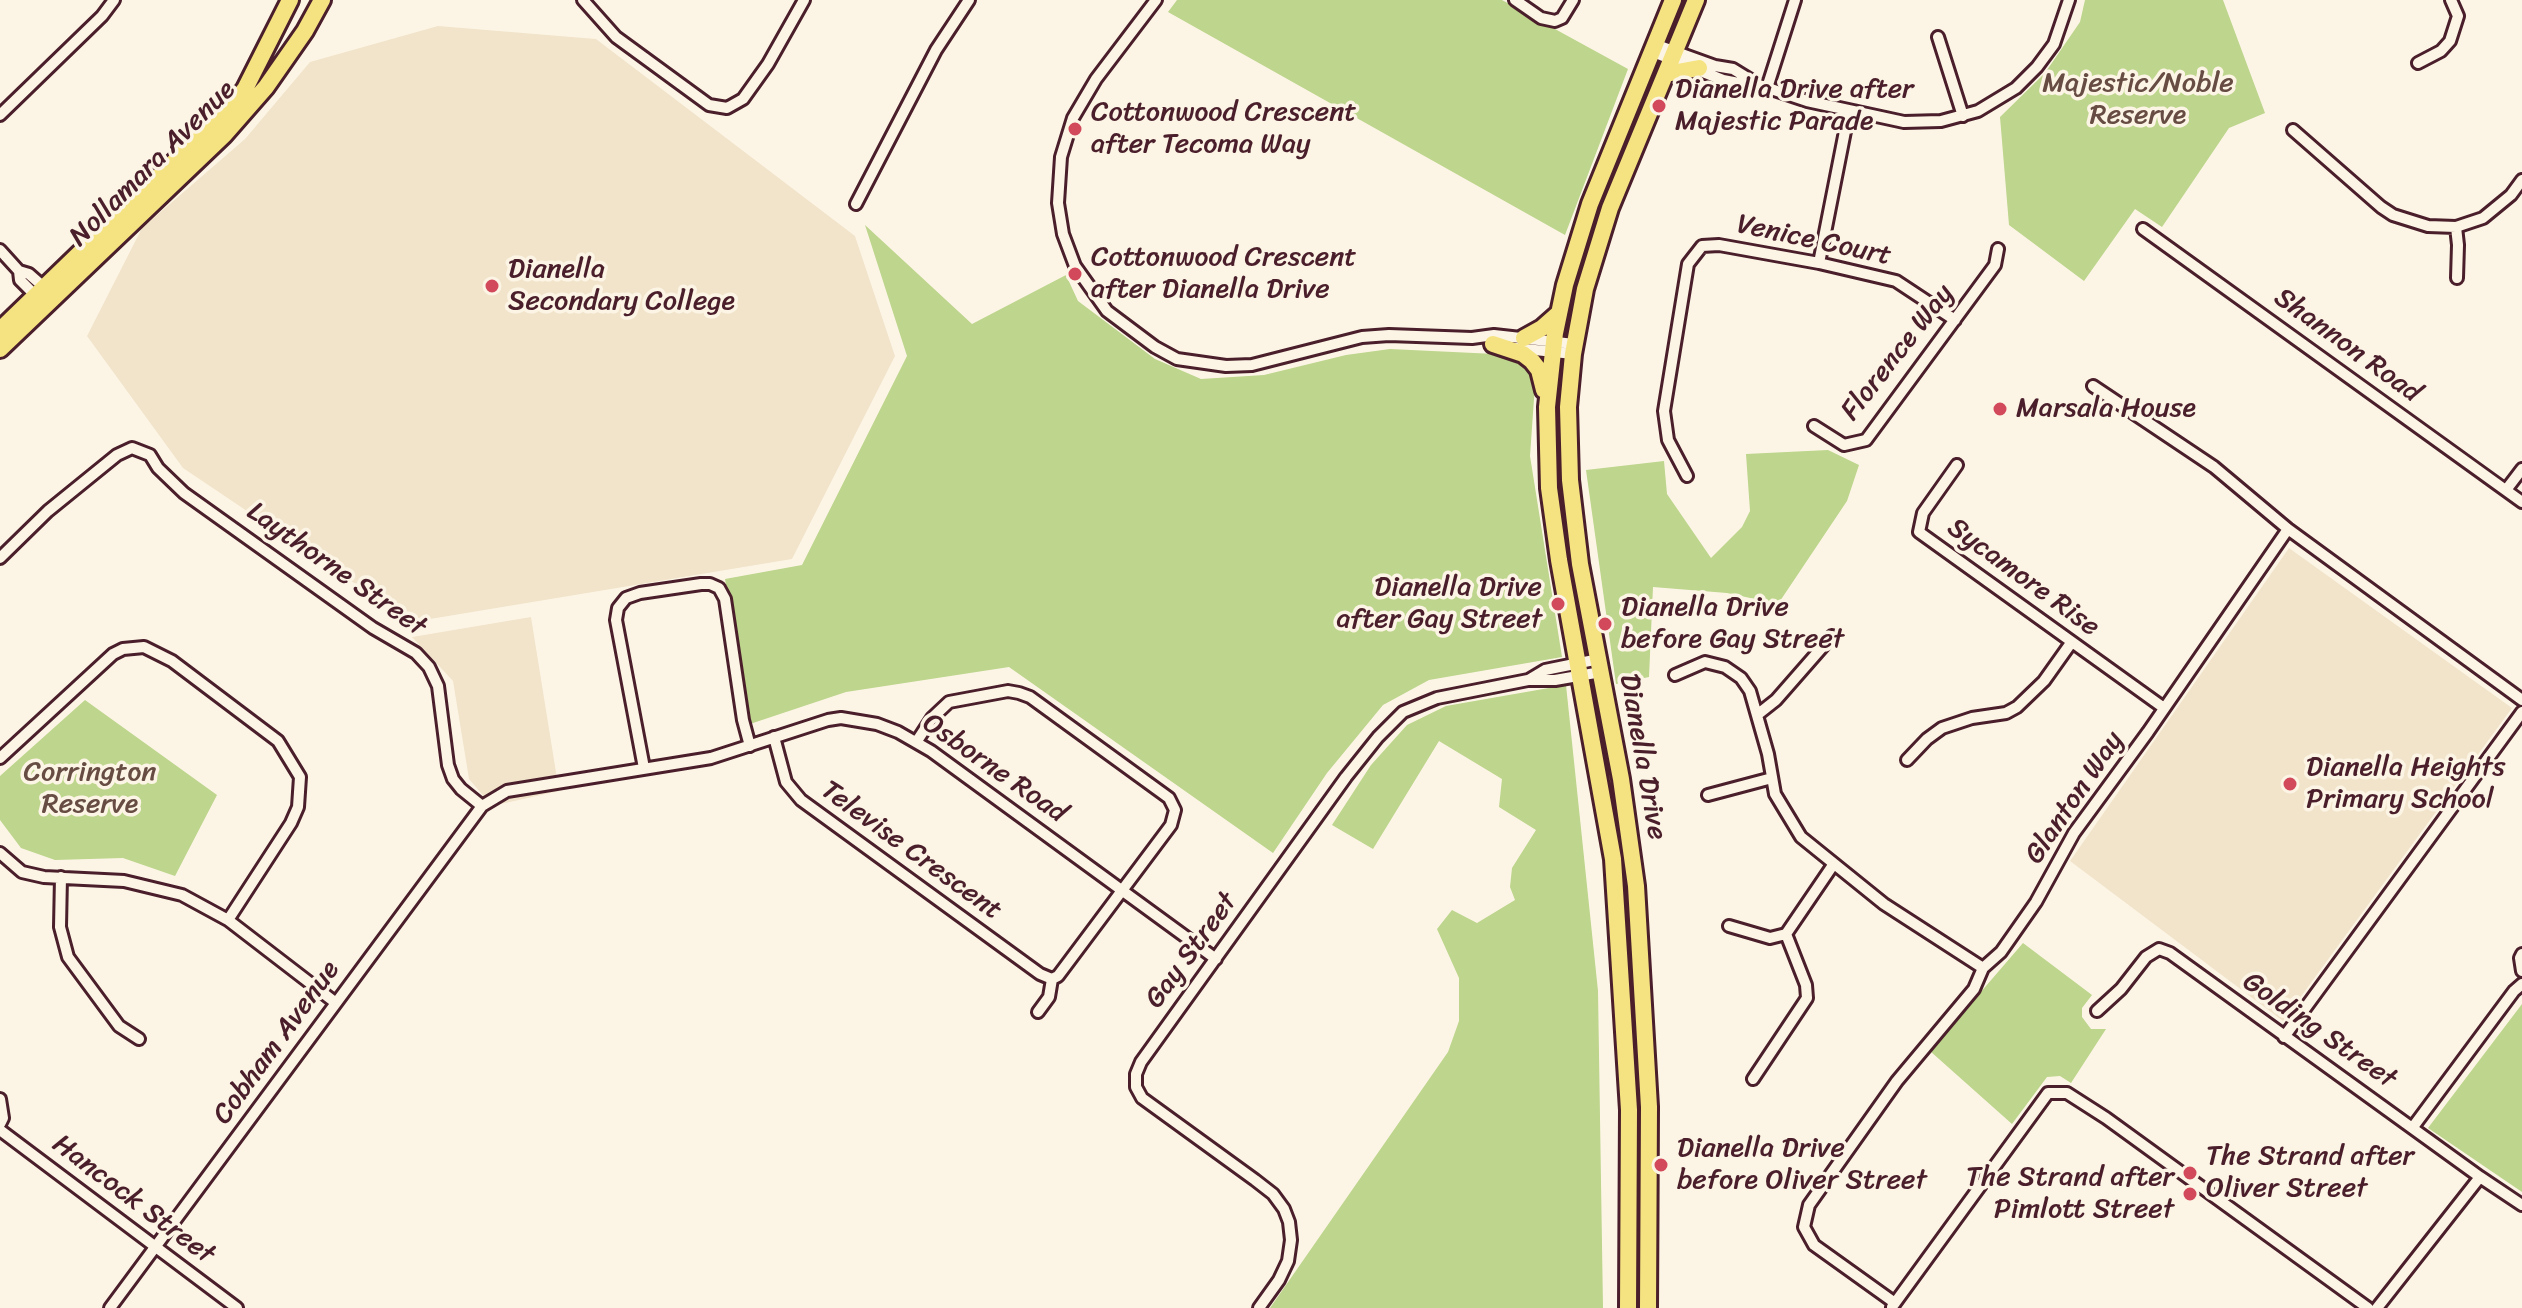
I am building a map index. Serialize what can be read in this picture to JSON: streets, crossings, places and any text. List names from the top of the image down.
{
  "streets": {
    "main road": ["Nollamara Avenue", "Dianella Drive"],
    "street": [
      "Venice Court",
      "Shannon Road",
      "Florence Way",
      "Laythorne Street",
      "Sycamore Rise",
      "Osborne Road",
      "Glanton Way",
      "Televise Crescent",
      "Gay Street",
      "Golding Street",
      "Cobham Avenue",
      "Hancock Street"
    ]
  },
  "crossings": [
    ["Venice Court", "Florence Way"],
    ["Laythorne Street", "Osborne Road"],
    ["Laythorne Street", "Cobham Avenue"],
    ["Sycamore Rise", "Glanton Way"],
    ["Dianella Drive", "Gay Street"],
    ["Osborne Road", "Televise Crescent"],
    ["Osborne Road", "Gay Street"],
    ["Osborne Road", "Cobham Avenue"],
    ["Cobham Avenue", "Hancock Street"]
  ],
  "parks": ["Majestic/Noble Reserve", "Corrington Reserve"],
  "places": [
    "Dianella Drive after Majestic Parade",
    "Cottonwood Crescent after Tecoma Way",
    "Cottonwood Crescent after Dianella Drive",
    "Dianella Secondary College",
    "Marsala House",
    "Dianella Drive after Gay Street",
    "Dianella Drive before Gay Street",
    "Dianella Heights Primary School",
    "Dianella Drive before Oliver Street",
    "The Strand after Oliver Street",
    "The Strand after Pimlott Street"
  ]
}
